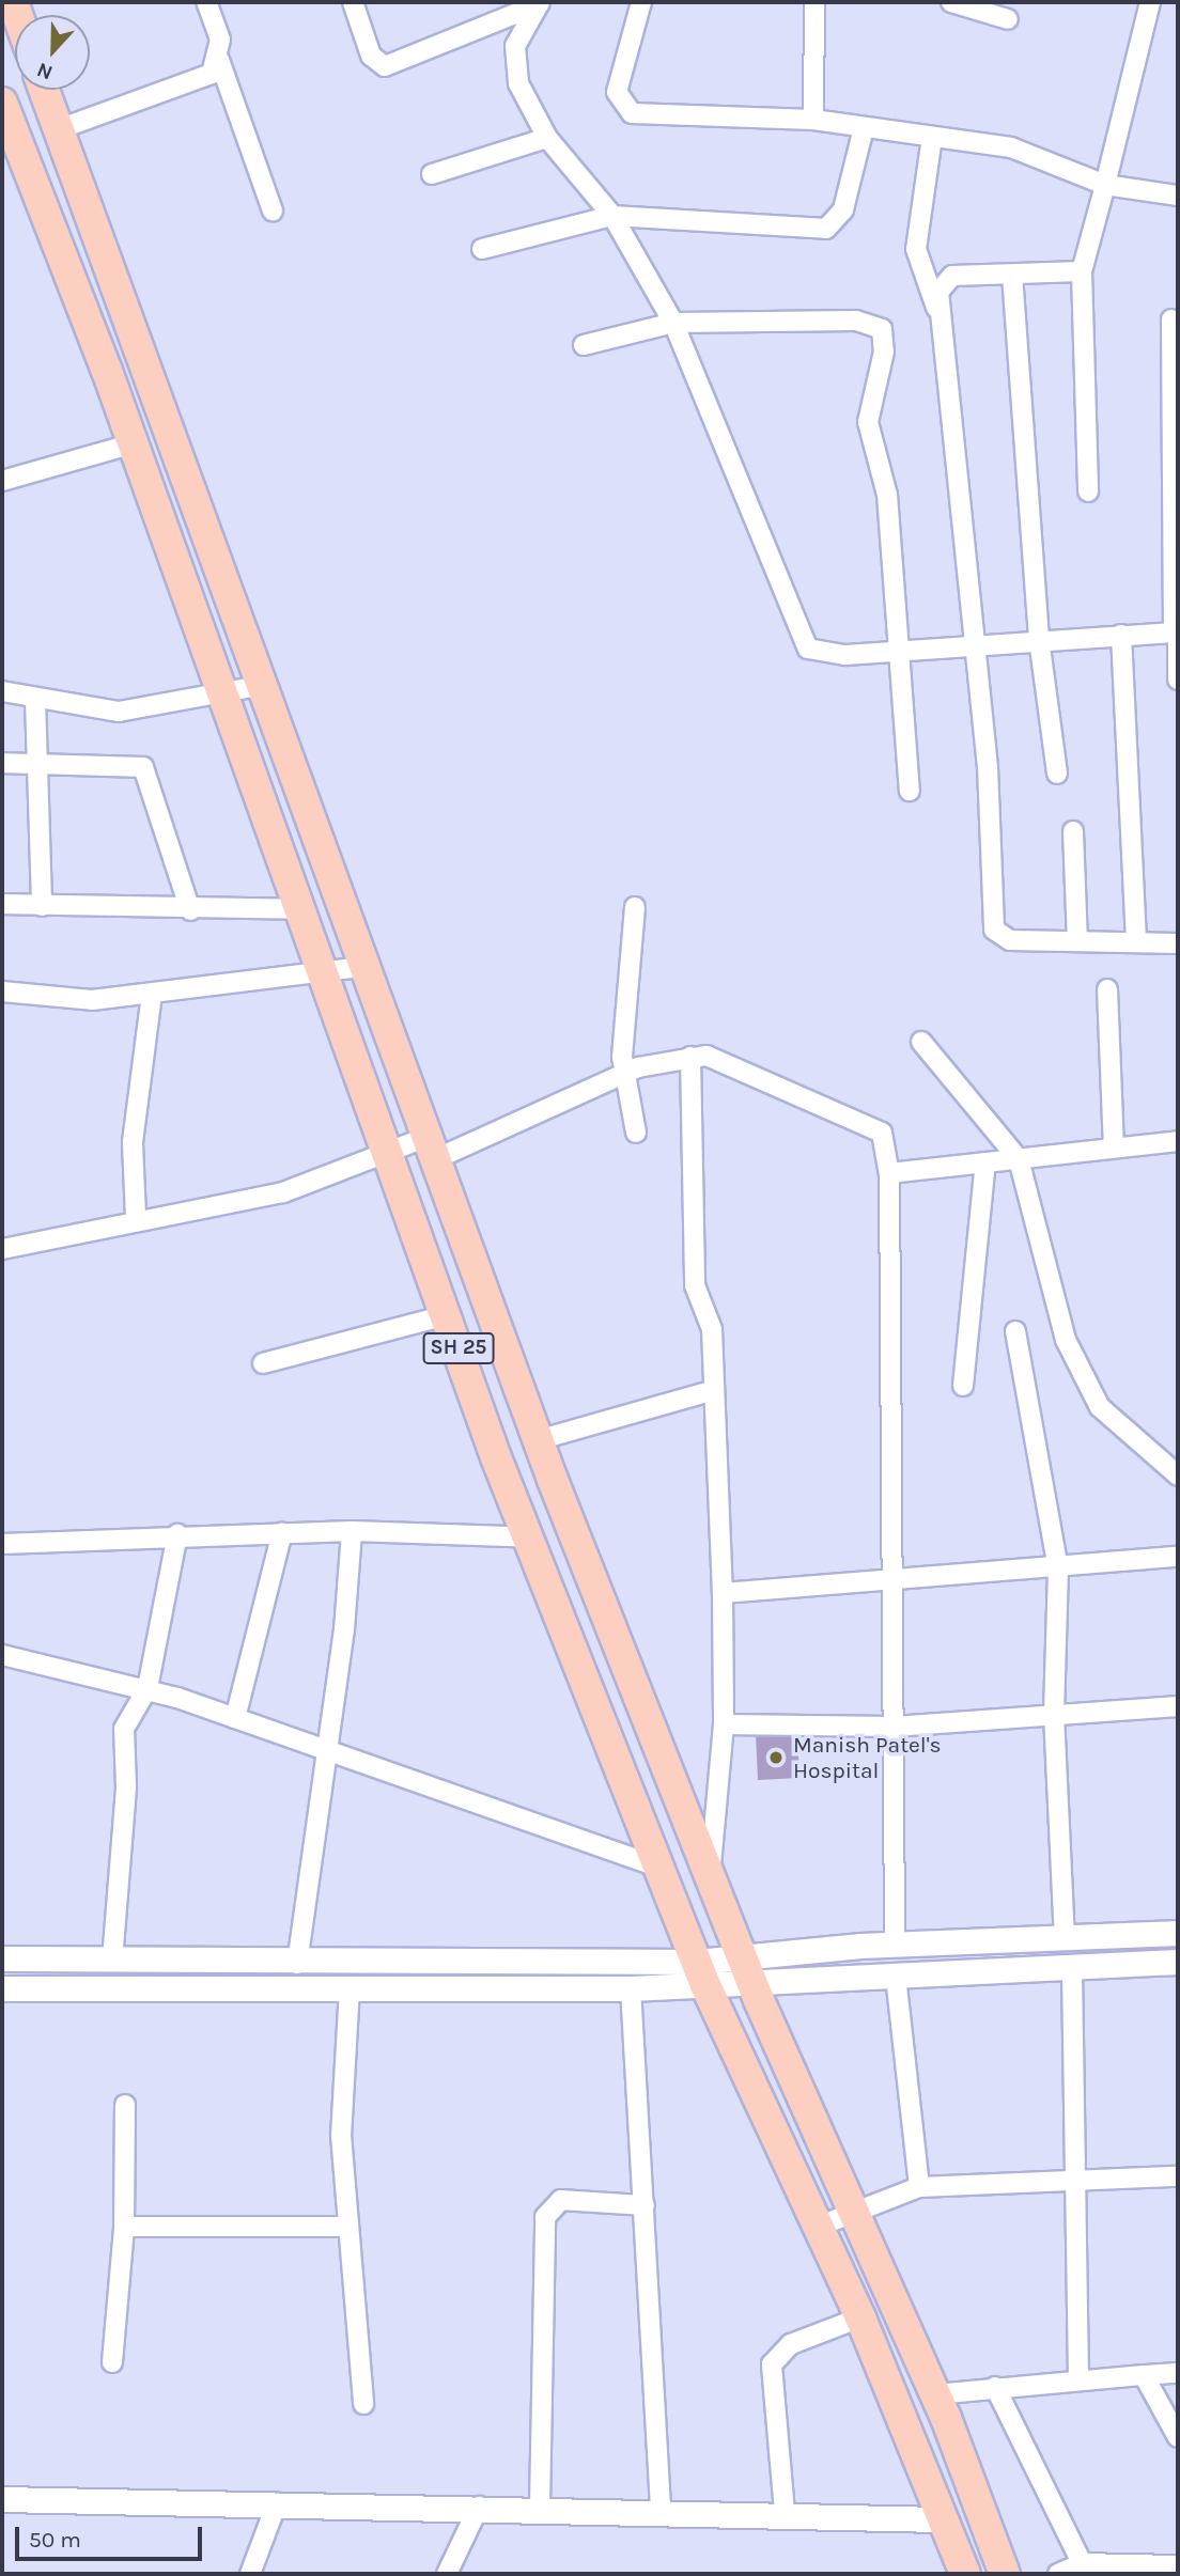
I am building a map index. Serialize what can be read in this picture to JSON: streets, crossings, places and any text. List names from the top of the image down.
{
  "streets": {
    "main road": ["SH 25"]
  },
  "places": ["Manish Patel's Hospital"],
  "scale_bar": "50 m",
  "north": "bottom"
}
